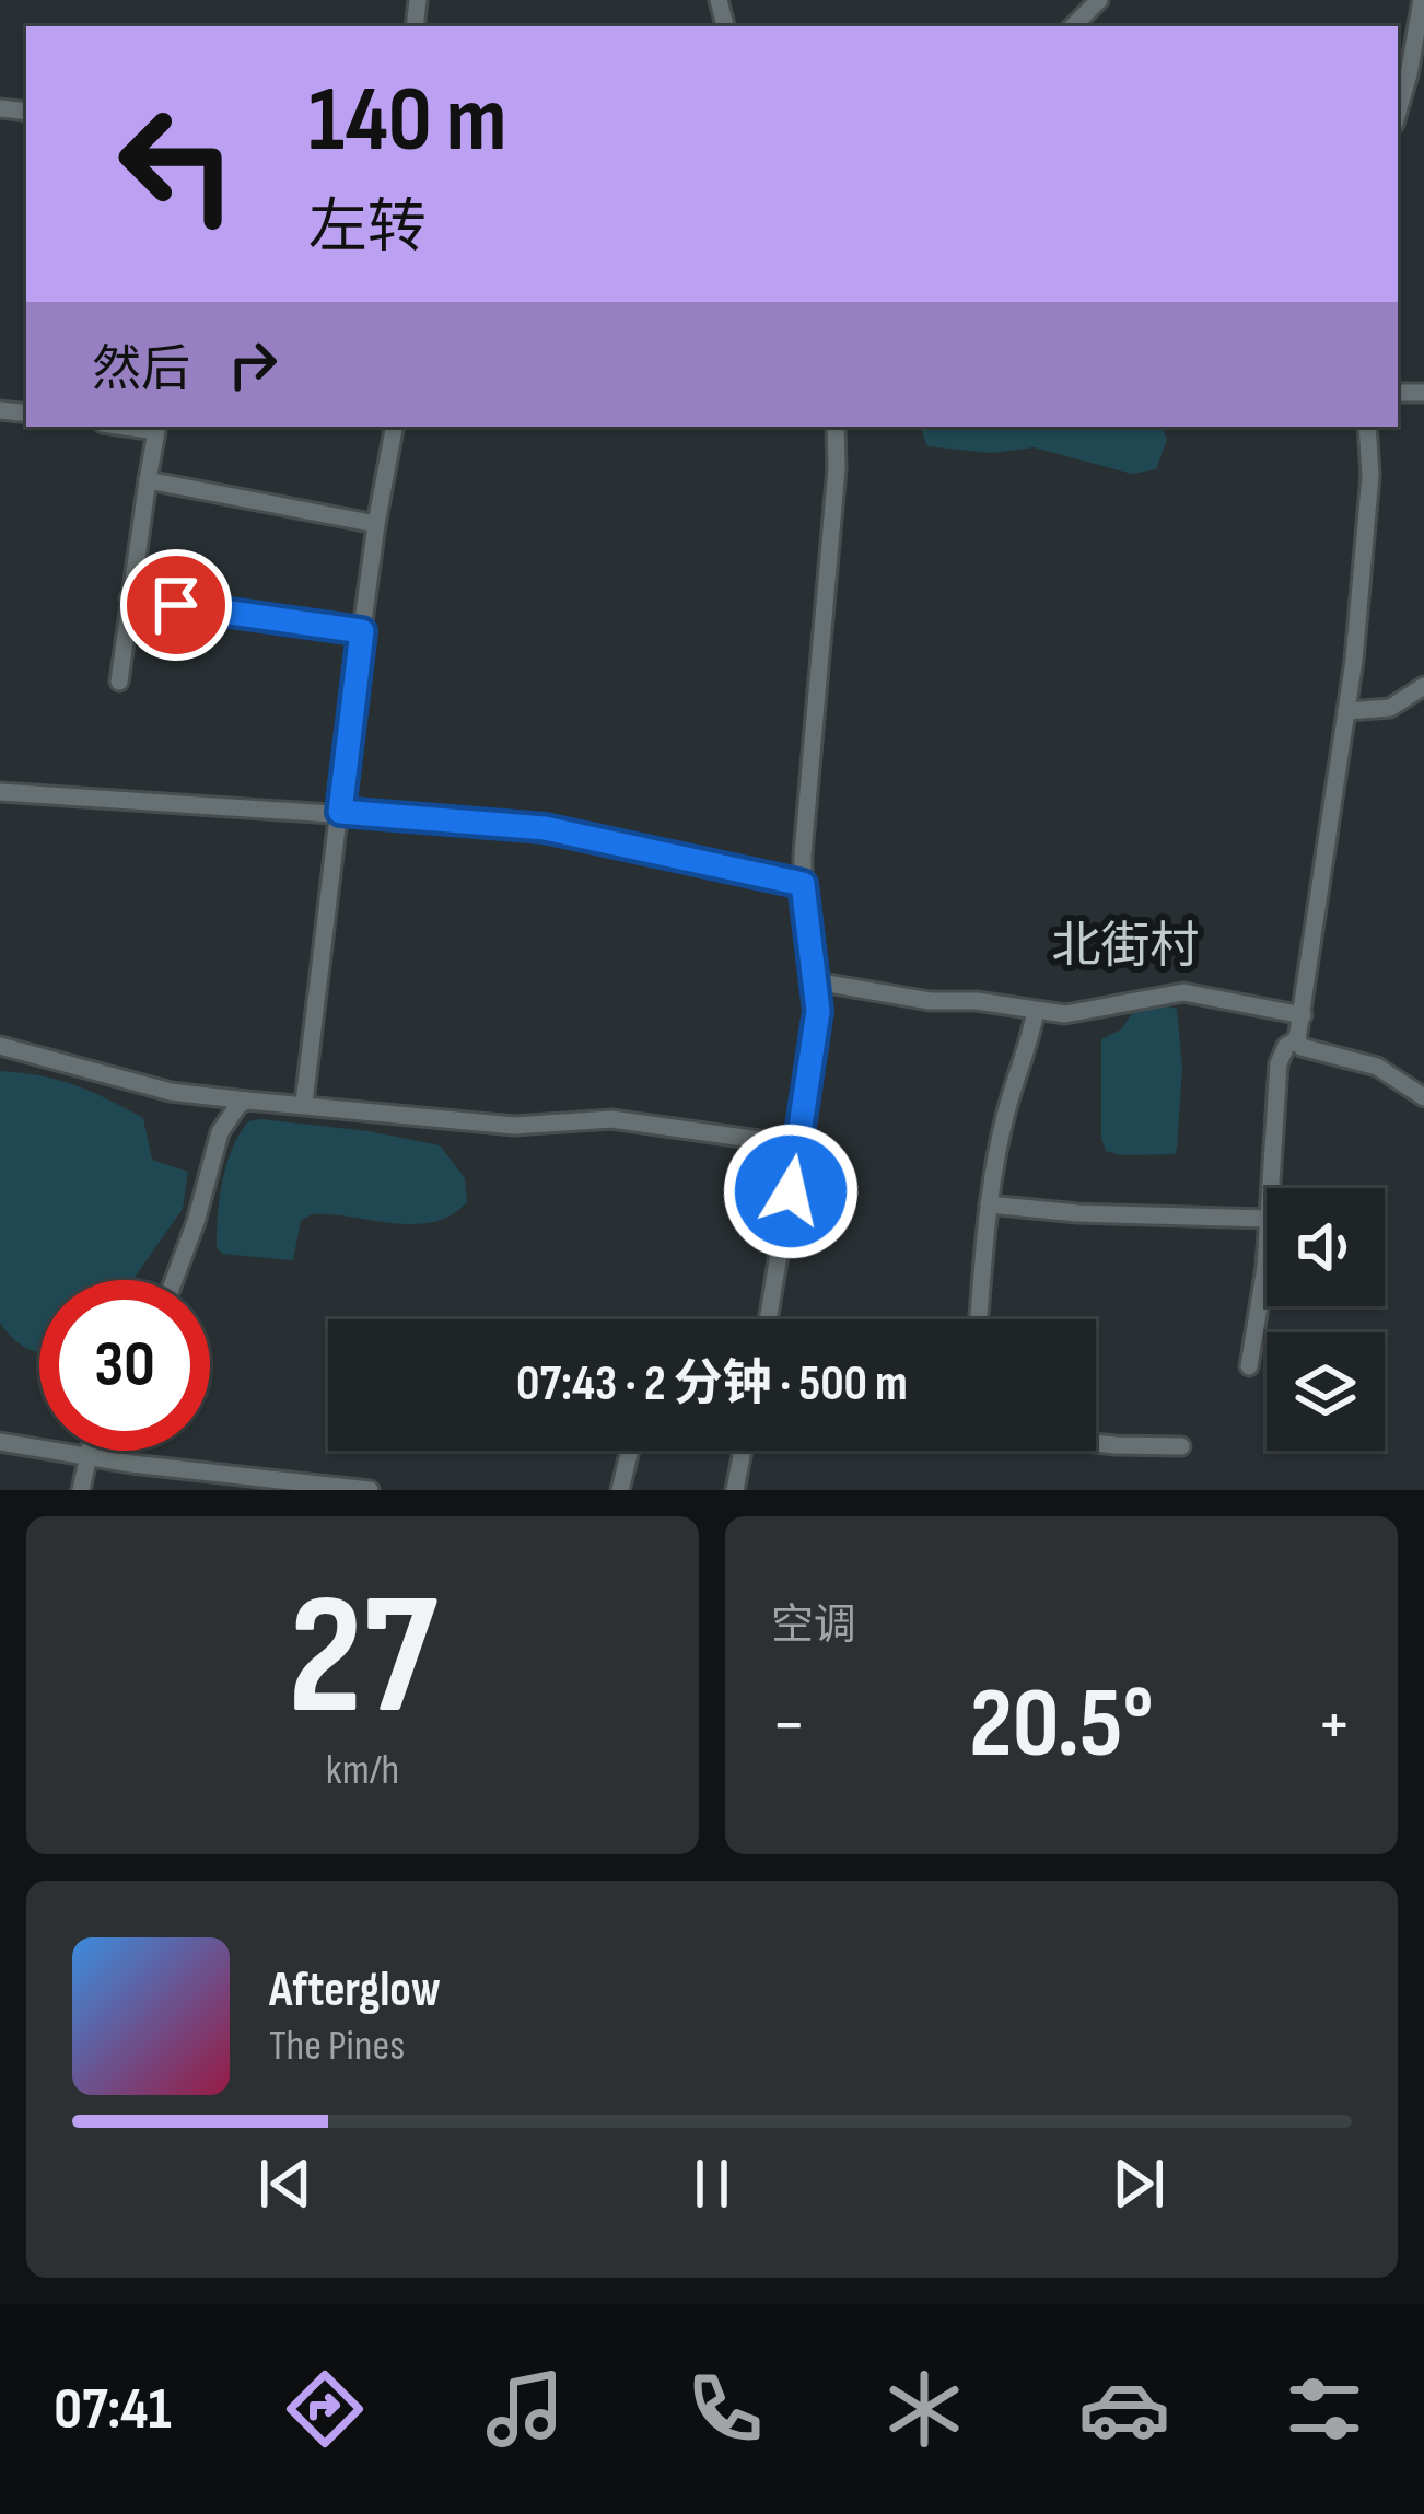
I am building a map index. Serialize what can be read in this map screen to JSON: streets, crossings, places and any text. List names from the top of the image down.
{
  "districts": ["北街村"],
  "page": {
    "turn": ["140 m", "左转"],
    "then": "然后",
    "limit": "30",
    "trip": "07:43 · 2 分钟 · 500 m",
    "tile": [
      ["27", "km/h"],
      "空调"
    ],
    "heat": ["−", "20.5°", "+"],
    "song": ["Afterglow", "The Pines"],
    "tabs": "07:41"
  }
}
